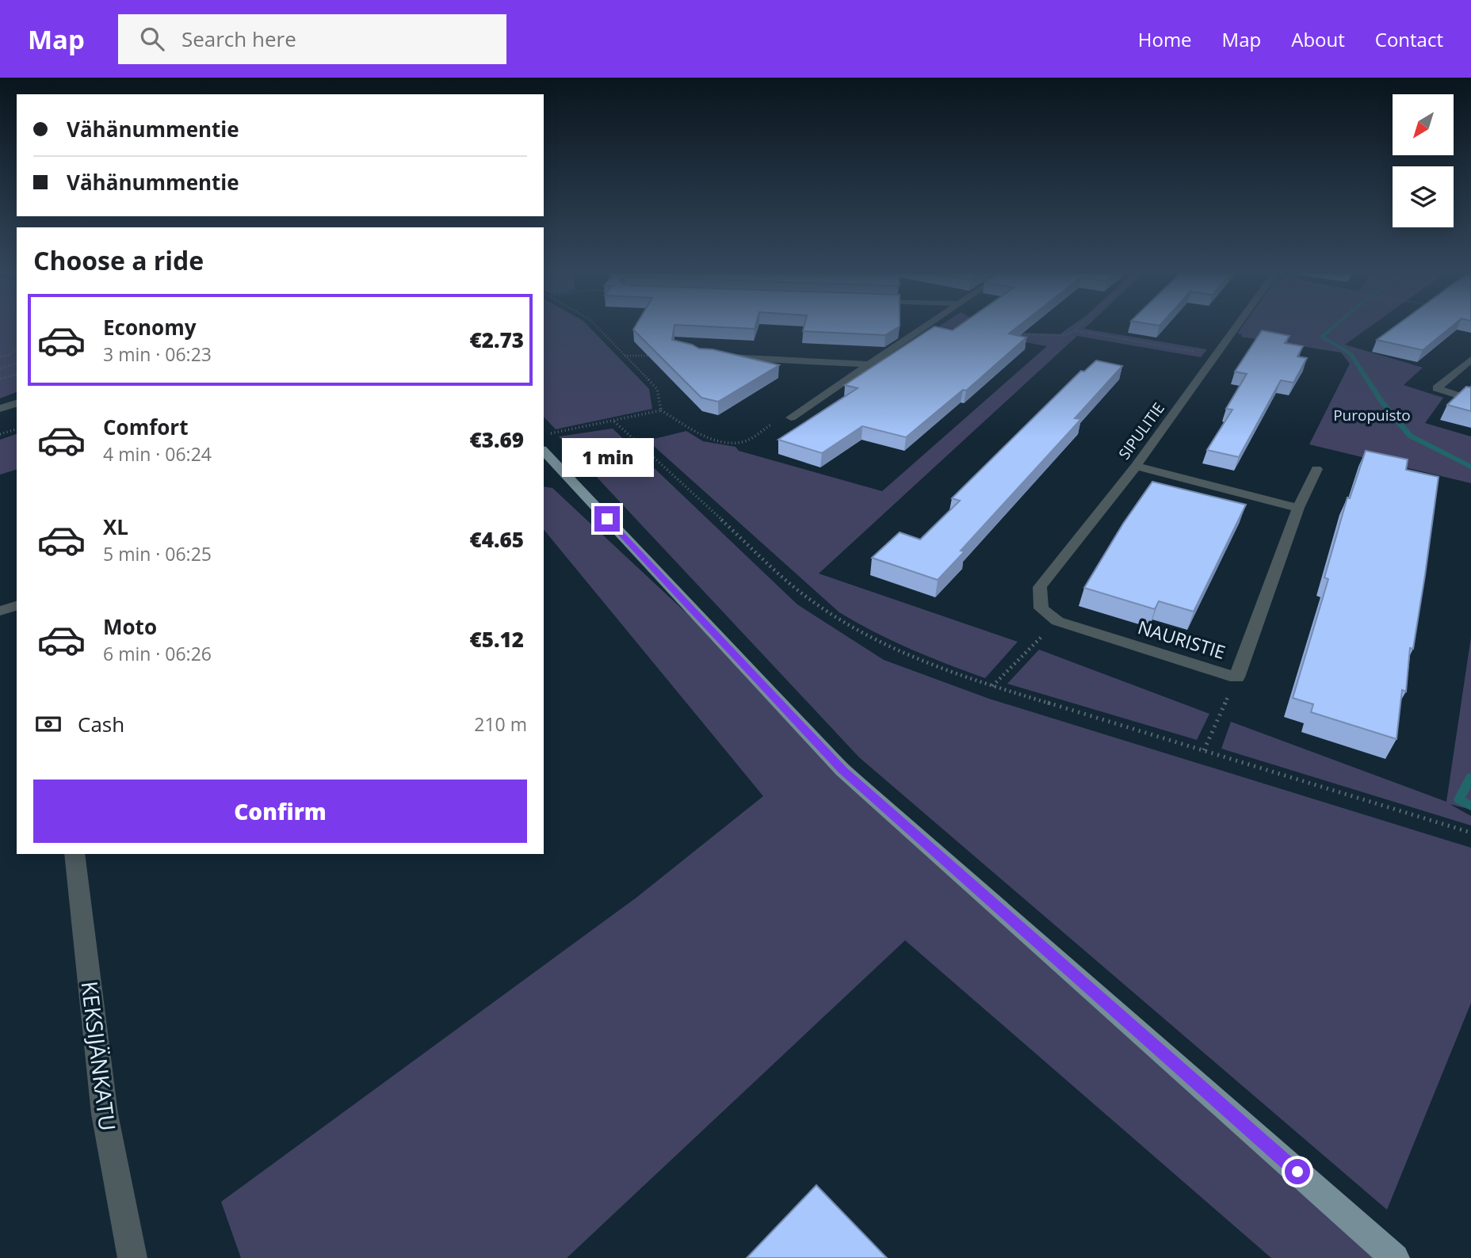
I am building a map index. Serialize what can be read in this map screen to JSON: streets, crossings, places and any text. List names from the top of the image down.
{
  "streets": {
    "street": ["SIPULITIE", "NAURISTIE", "KEKSIJÄNKATU"]
  },
  "crossings": [
    ["SIPULITIE", "NAURISTIE"]
  ],
  "parks": ["Puropuisto"],
  "north": "bottom left",
  "page": {
    "header": "Map",
    "search": "Search here",
    "nav": [
      "Home",
      "Map",
      "About",
      "Contact"
    ],
    "banner": ["Vähänummentie", "Vähänummentie"],
    "heading": "Choose a ride",
    "list": [
      {
        "name": "Economy",
        "note": "3 min · 06:23",
        "value": "€2.73"
      },
      {
        "name": "Comfort",
        "note": "4 min · 06:24",
        "value": "€3.69"
      },
      {
        "name": "XL",
        "note": "5 min · 06:25",
        "value": "€4.65"
      },
      {
        "name": "Moto",
        "note": "6 min · 06:26",
        "value": "€5.12"
      }
    ],
    "bubble": "1 min",
    "pay": ["Cash", "210 m"],
    "buttons": "Confirm"
  }
}
